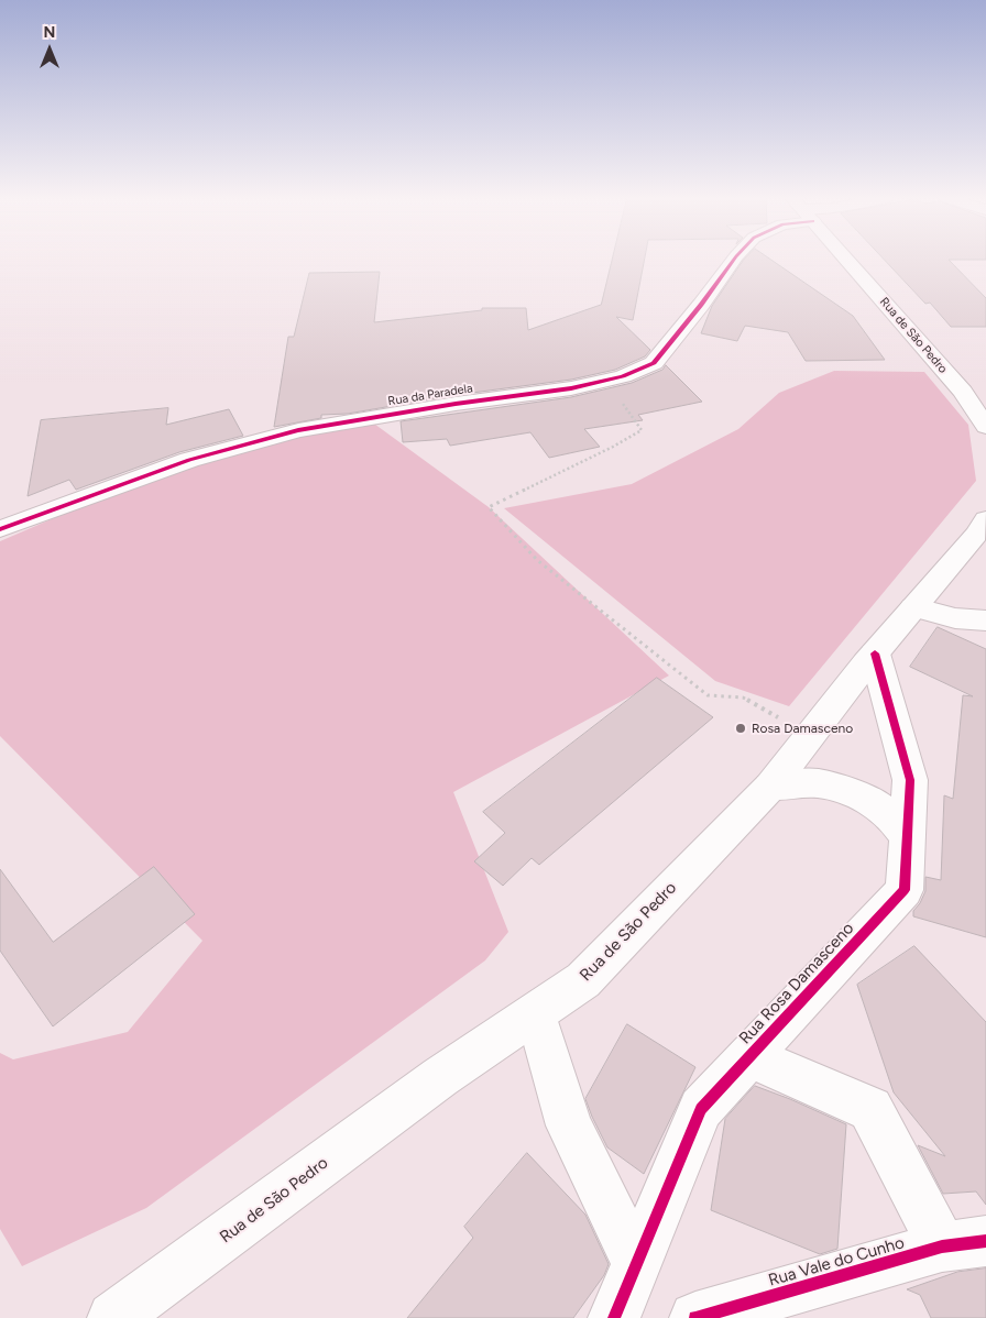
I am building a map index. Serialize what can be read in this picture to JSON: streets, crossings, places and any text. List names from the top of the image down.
{
  "streets": {
    "street": [
      "Rua de São Pedro",
      "Rua da Paradela",
      "Rua Rosa Damasceno",
      "Rua Vale do Cunho"
    ]
  },
  "crossings": [
    ["Rua de São Pedro", "Rua Rosa Damasceno"]
  ],
  "places": ["Rosa Damasceno"],
  "north": "top"
}
